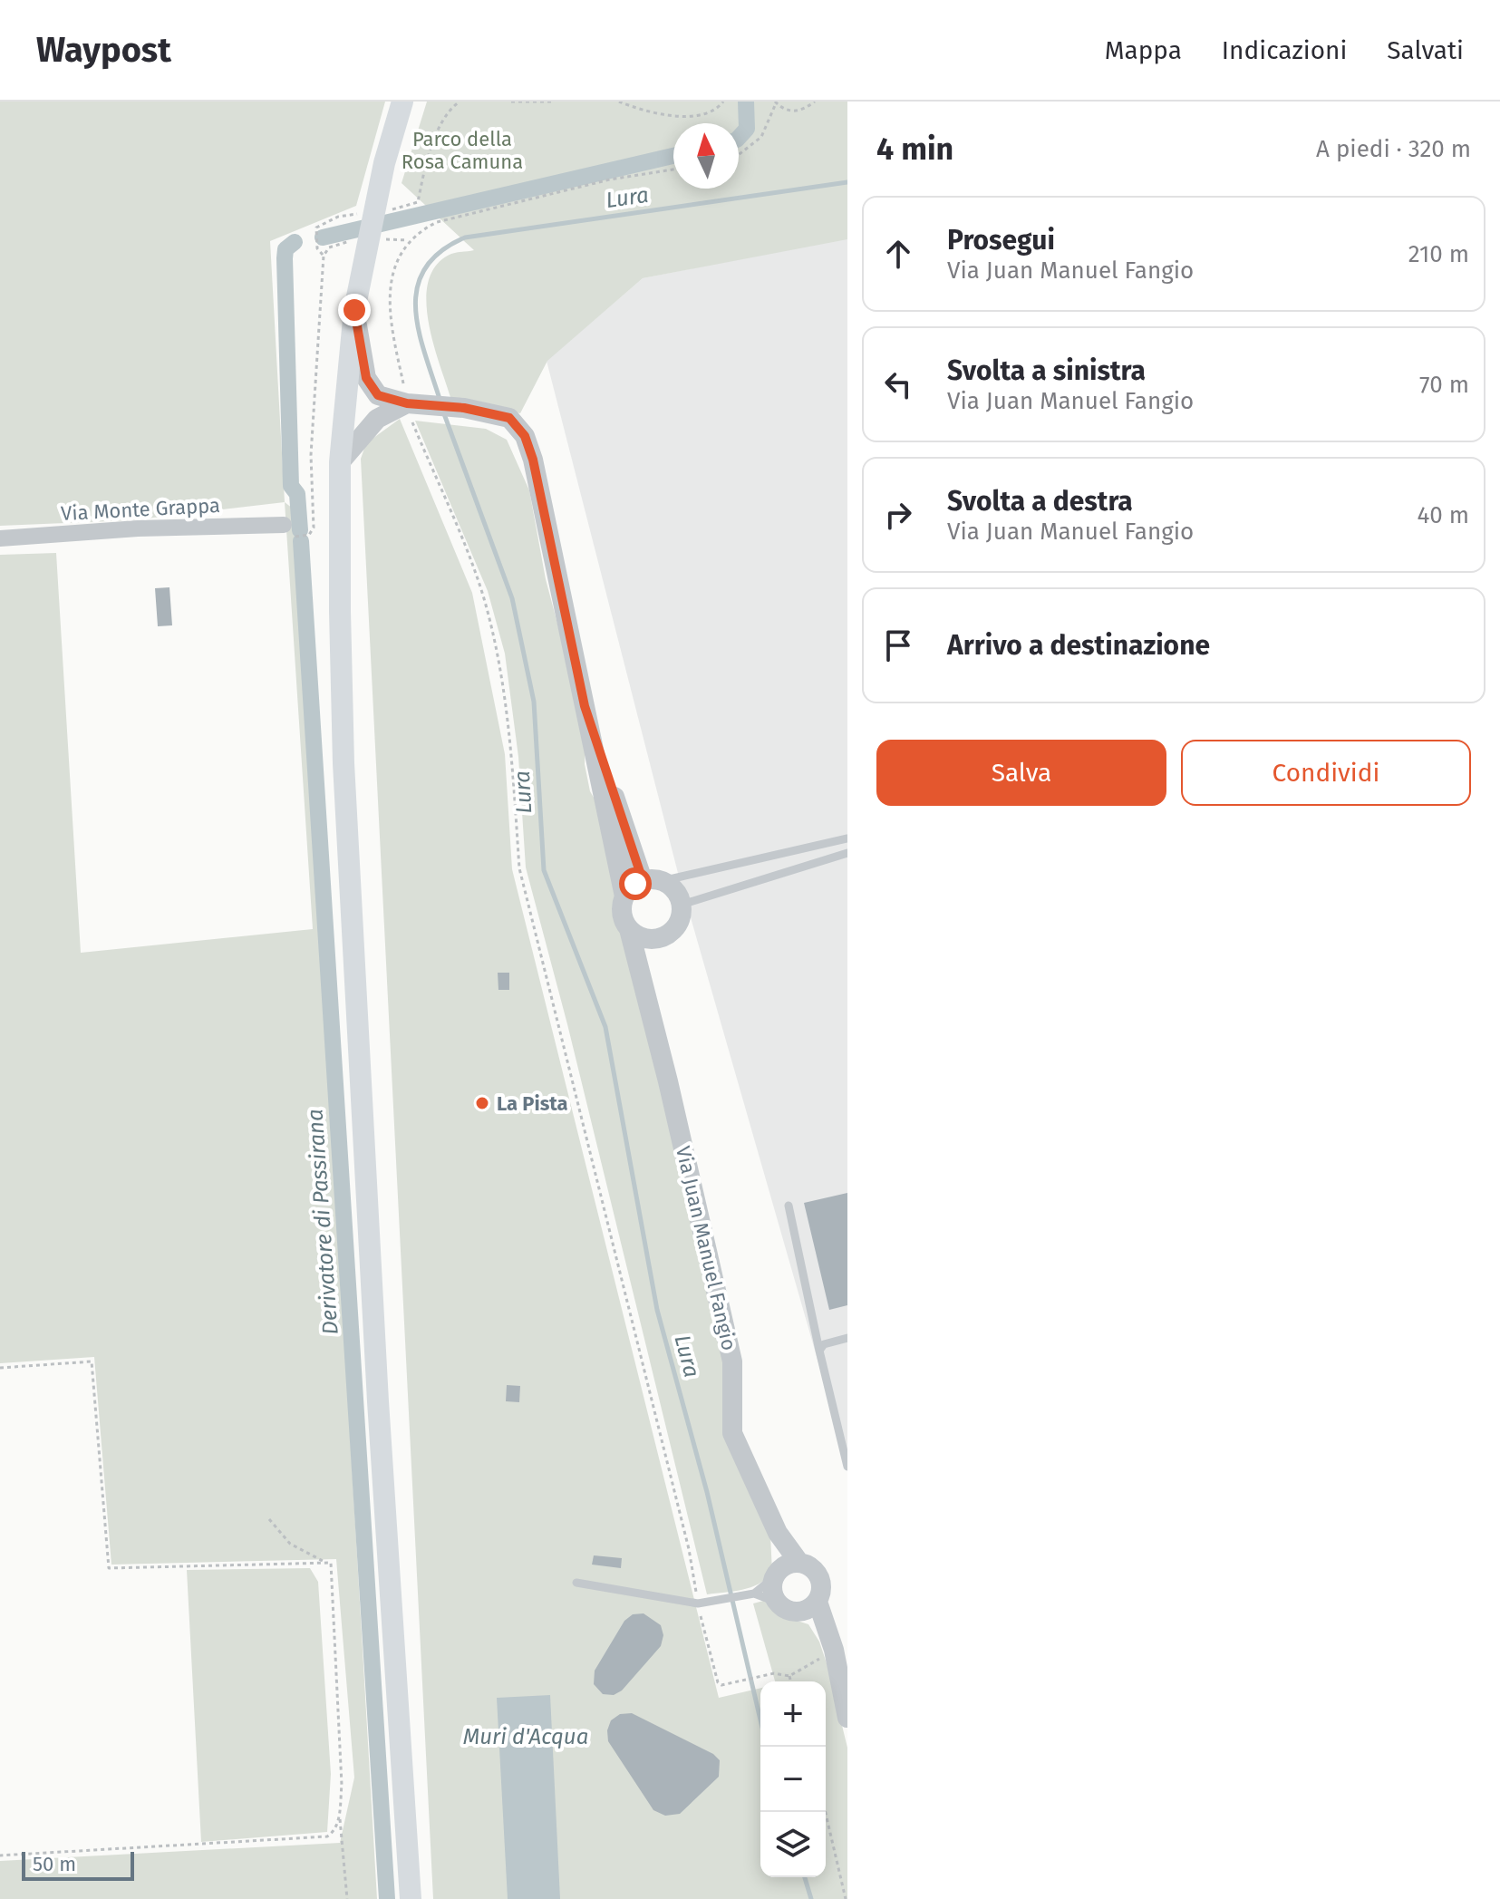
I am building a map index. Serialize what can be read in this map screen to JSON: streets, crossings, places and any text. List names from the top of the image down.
{
  "streets": {
    "street": ["Via Monte Grappa", "Via Juan Manuel Fangio"]
  },
  "water": ["Lura", "Derivatore di Passirana", "Muri d'Acqua"],
  "parks": ["Parco della Rosa Camuna"],
  "places": ["La Pista"],
  "scale_bar": "50 m",
  "north": "top",
  "page": {
    "header": "Waypost",
    "nav": ["Mappa", "Indicazioni", "Salvati"],
    "heading": ["4 min", "A piedi · 320 m"],
    "list": [
      ["Prosegui", "Via Juan Manuel Fangio", "210 m"],
      ["Svolta a sinistra", "Via Juan Manuel Fangio", "70 m"],
      ["Svolta a destra", "Via Juan Manuel Fangio", "40 m"],
      "Arrivo a destinazione"
    ],
    "buttons": ["Salva", "Condividi"],
    "map_buttons": ["+", "−"],
    "scale": "50 m"
  }
}
